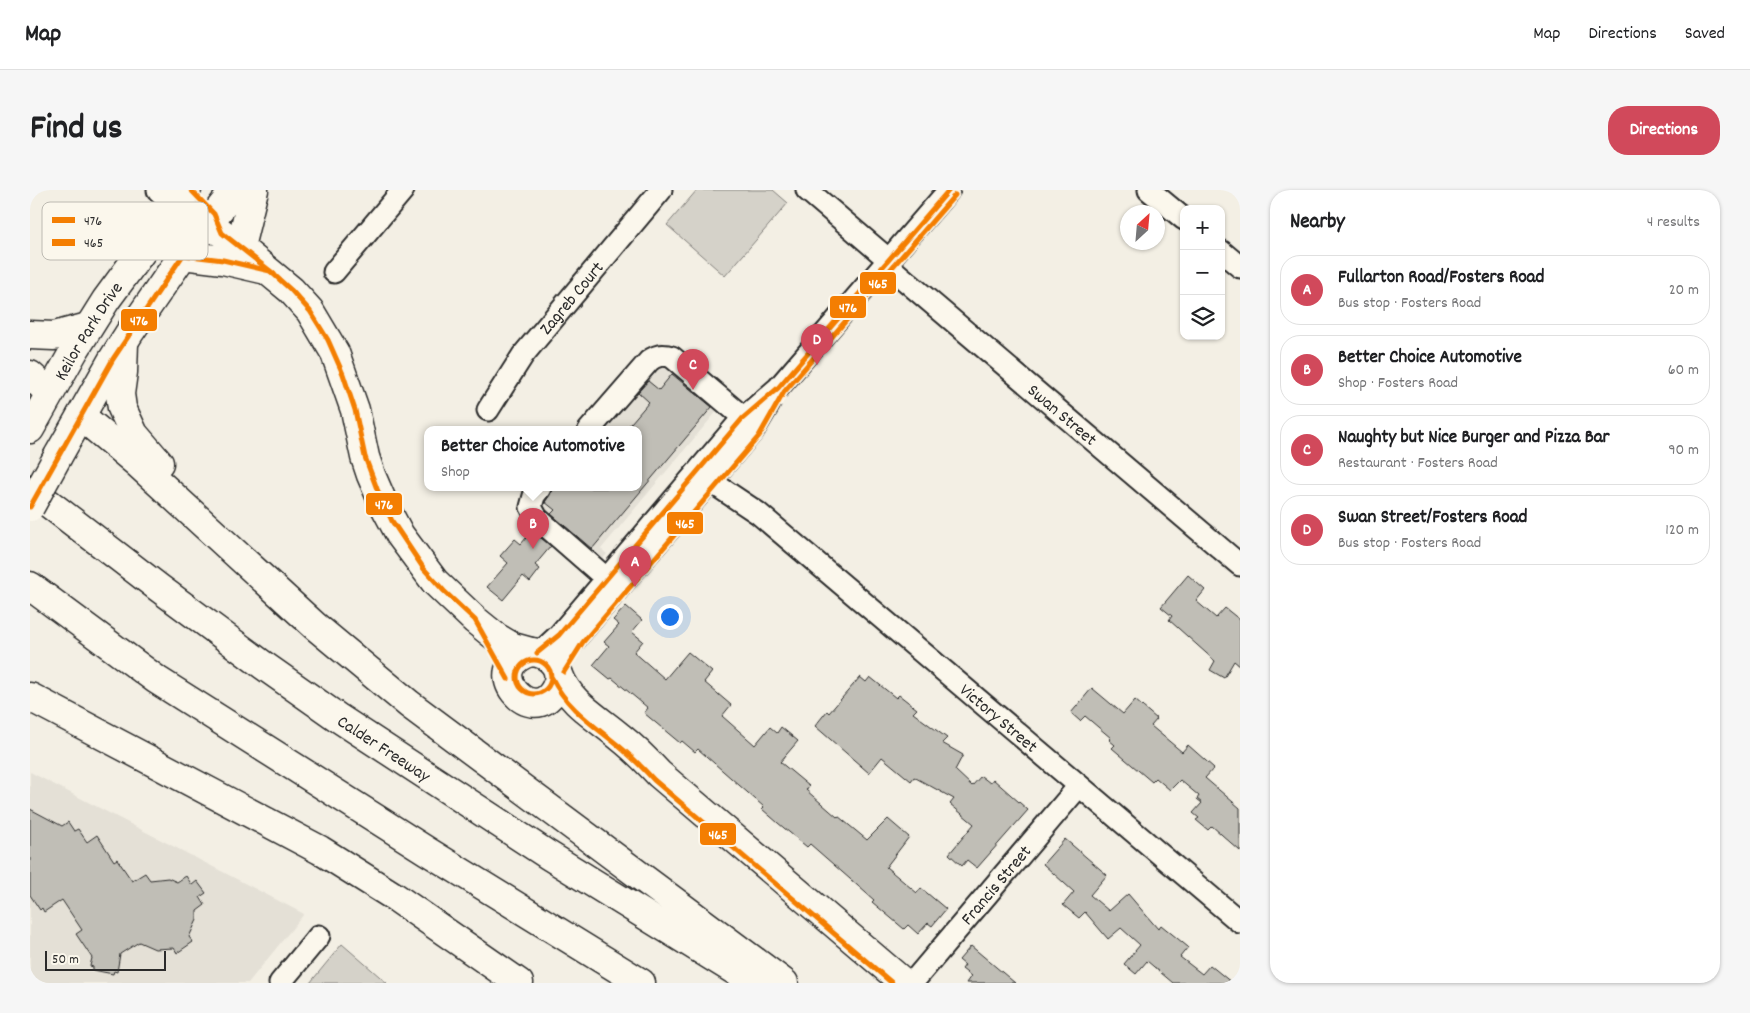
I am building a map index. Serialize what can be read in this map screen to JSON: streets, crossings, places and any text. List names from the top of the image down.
{
  "streets": {
    "main road": ["Keilor Park Drive", "Calder Freeway"],
    "street": [
      "Zagreb Court",
      "Swan Street",
      "Victory Street",
      "Francis Street"
    ]
  },
  "crossings": [
    ["Victory Street", "Francis Street"]
  ],
  "lines": ["transit line 476", "transit line 465"],
  "legend": ["476", "465"],
  "scale_bar": "50 m",
  "north": "top right",
  "page": {
    "header": "Map",
    "nav": ["Map", "Directions", "Saved"],
    "title": "Find us",
    "buttons": "Directions",
    "heading": ["Nearby", "4 results"],
    "map_buttons": ["+", "−"],
    "list": [
      {
        "mark": "A",
        "name": "Fullarton Road/Fosters Road",
        "note": "Bus stop · Fosters Road",
        "value": "20 m"
      },
      {
        "mark": "B",
        "name": "Better Choice Automotive",
        "note": "Shop · Fosters Road",
        "value": "60 m"
      },
      {
        "mark": "C",
        "name": "Naughty but Nice Burger and Pizza Bar",
        "note": "Restaurant · Fosters Road",
        "value": "90 m"
      },
      {
        "mark": "D",
        "name": "Swan Street/Fosters Road",
        "note": "Bus stop · Fosters Road",
        "value": "120 m"
      }
    ],
    "pins": [
      "D",
      "C",
      "B",
      "A"
    ],
    "popup": ["Better Choice Automotive", "Shop"],
    "scale": "50 m"
  }
}
